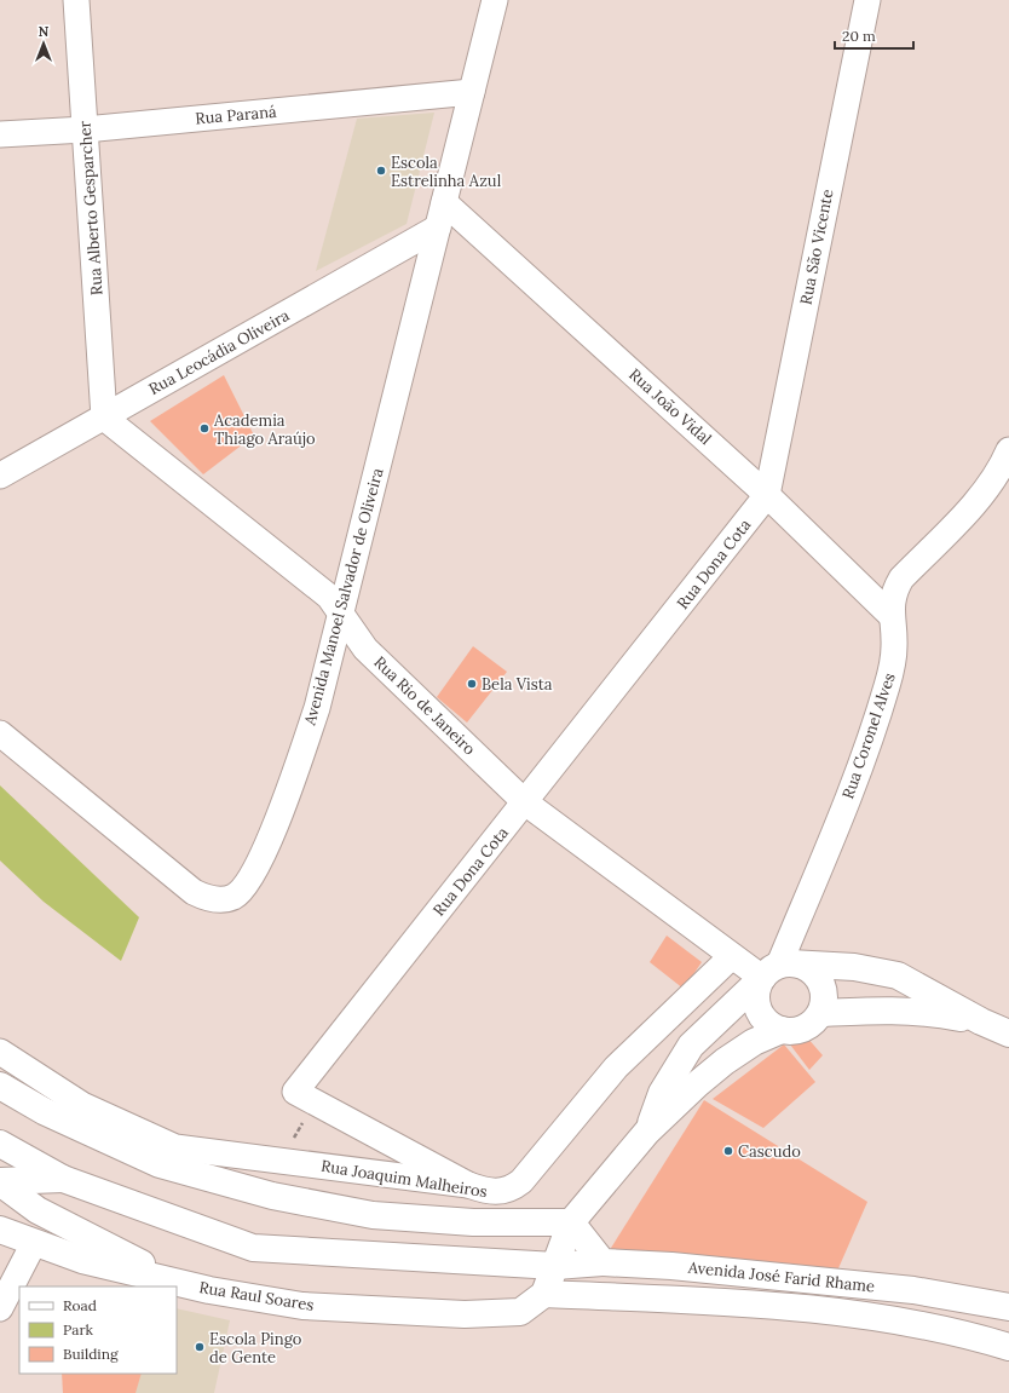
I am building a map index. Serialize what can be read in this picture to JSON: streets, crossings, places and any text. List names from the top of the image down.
{
  "streets": {
    "street": [
      "Rua Paraná",
      "Rua Alberto Gesparcher",
      "Rua São Vicente",
      "Rua Leocádia Oliveira",
      "Rua João Vidal",
      "Rua Dona Cota",
      "Avenida Manoel Salvador de Oliveira",
      "Rua Rio de Janeiro",
      "Rua Coronel Alves",
      "Rua Joaquim Malheiros",
      "Avenida José Farid Rhame",
      "Rua Raul Soares"
    ]
  },
  "crossings": [
    ["Rua Paraná", "Rua Alberto Gesparcher"],
    ["Rua Paraná", "Avenida Manoel Salvador de Oliveira"],
    ["Rua Alberto Gesparcher", "Rua Leocádia Oliveira"],
    ["Rua Alberto Gesparcher", "Rua Rio de Janeiro"],
    ["Rua São Vicente", "Rua João Vidal"],
    ["Rua São Vicente", "Rua Dona Cota"],
    ["Rua Leocádia Oliveira", "Avenida Manoel Salvador de Oliveira"],
    ["Rua Leocádia Oliveira", "Rua Rio de Janeiro"],
    ["Rua João Vidal", "Rua Dona Cota"],
    ["Rua João Vidal", "Avenida Manoel Salvador de Oliveira"],
    ["Rua João Vidal", "Rua Coronel Alves"],
    ["Rua Dona Cota", "Rua Rio de Janeiro"],
    ["Rua Dona Cota", "Rua Joaquim Malheiros"],
    ["Avenida Manoel Salvador de Oliveira", "Rua Rio de Janeiro"],
    ["Rua Rio de Janeiro", "Rua Coronel Alves"],
    ["Rua Rio de Janeiro", "Rua Joaquim Malheiros"]
  ],
  "places": [
    "Escola Estrelinha Azul",
    "Academia Thiago Araújo",
    "Bela Vista",
    "Cascudo",
    "Escola Pingo de Gente"
  ],
  "legend": ["Road", "Park", "Building"],
  "scale_bar": "20 m",
  "north": "top"
}
